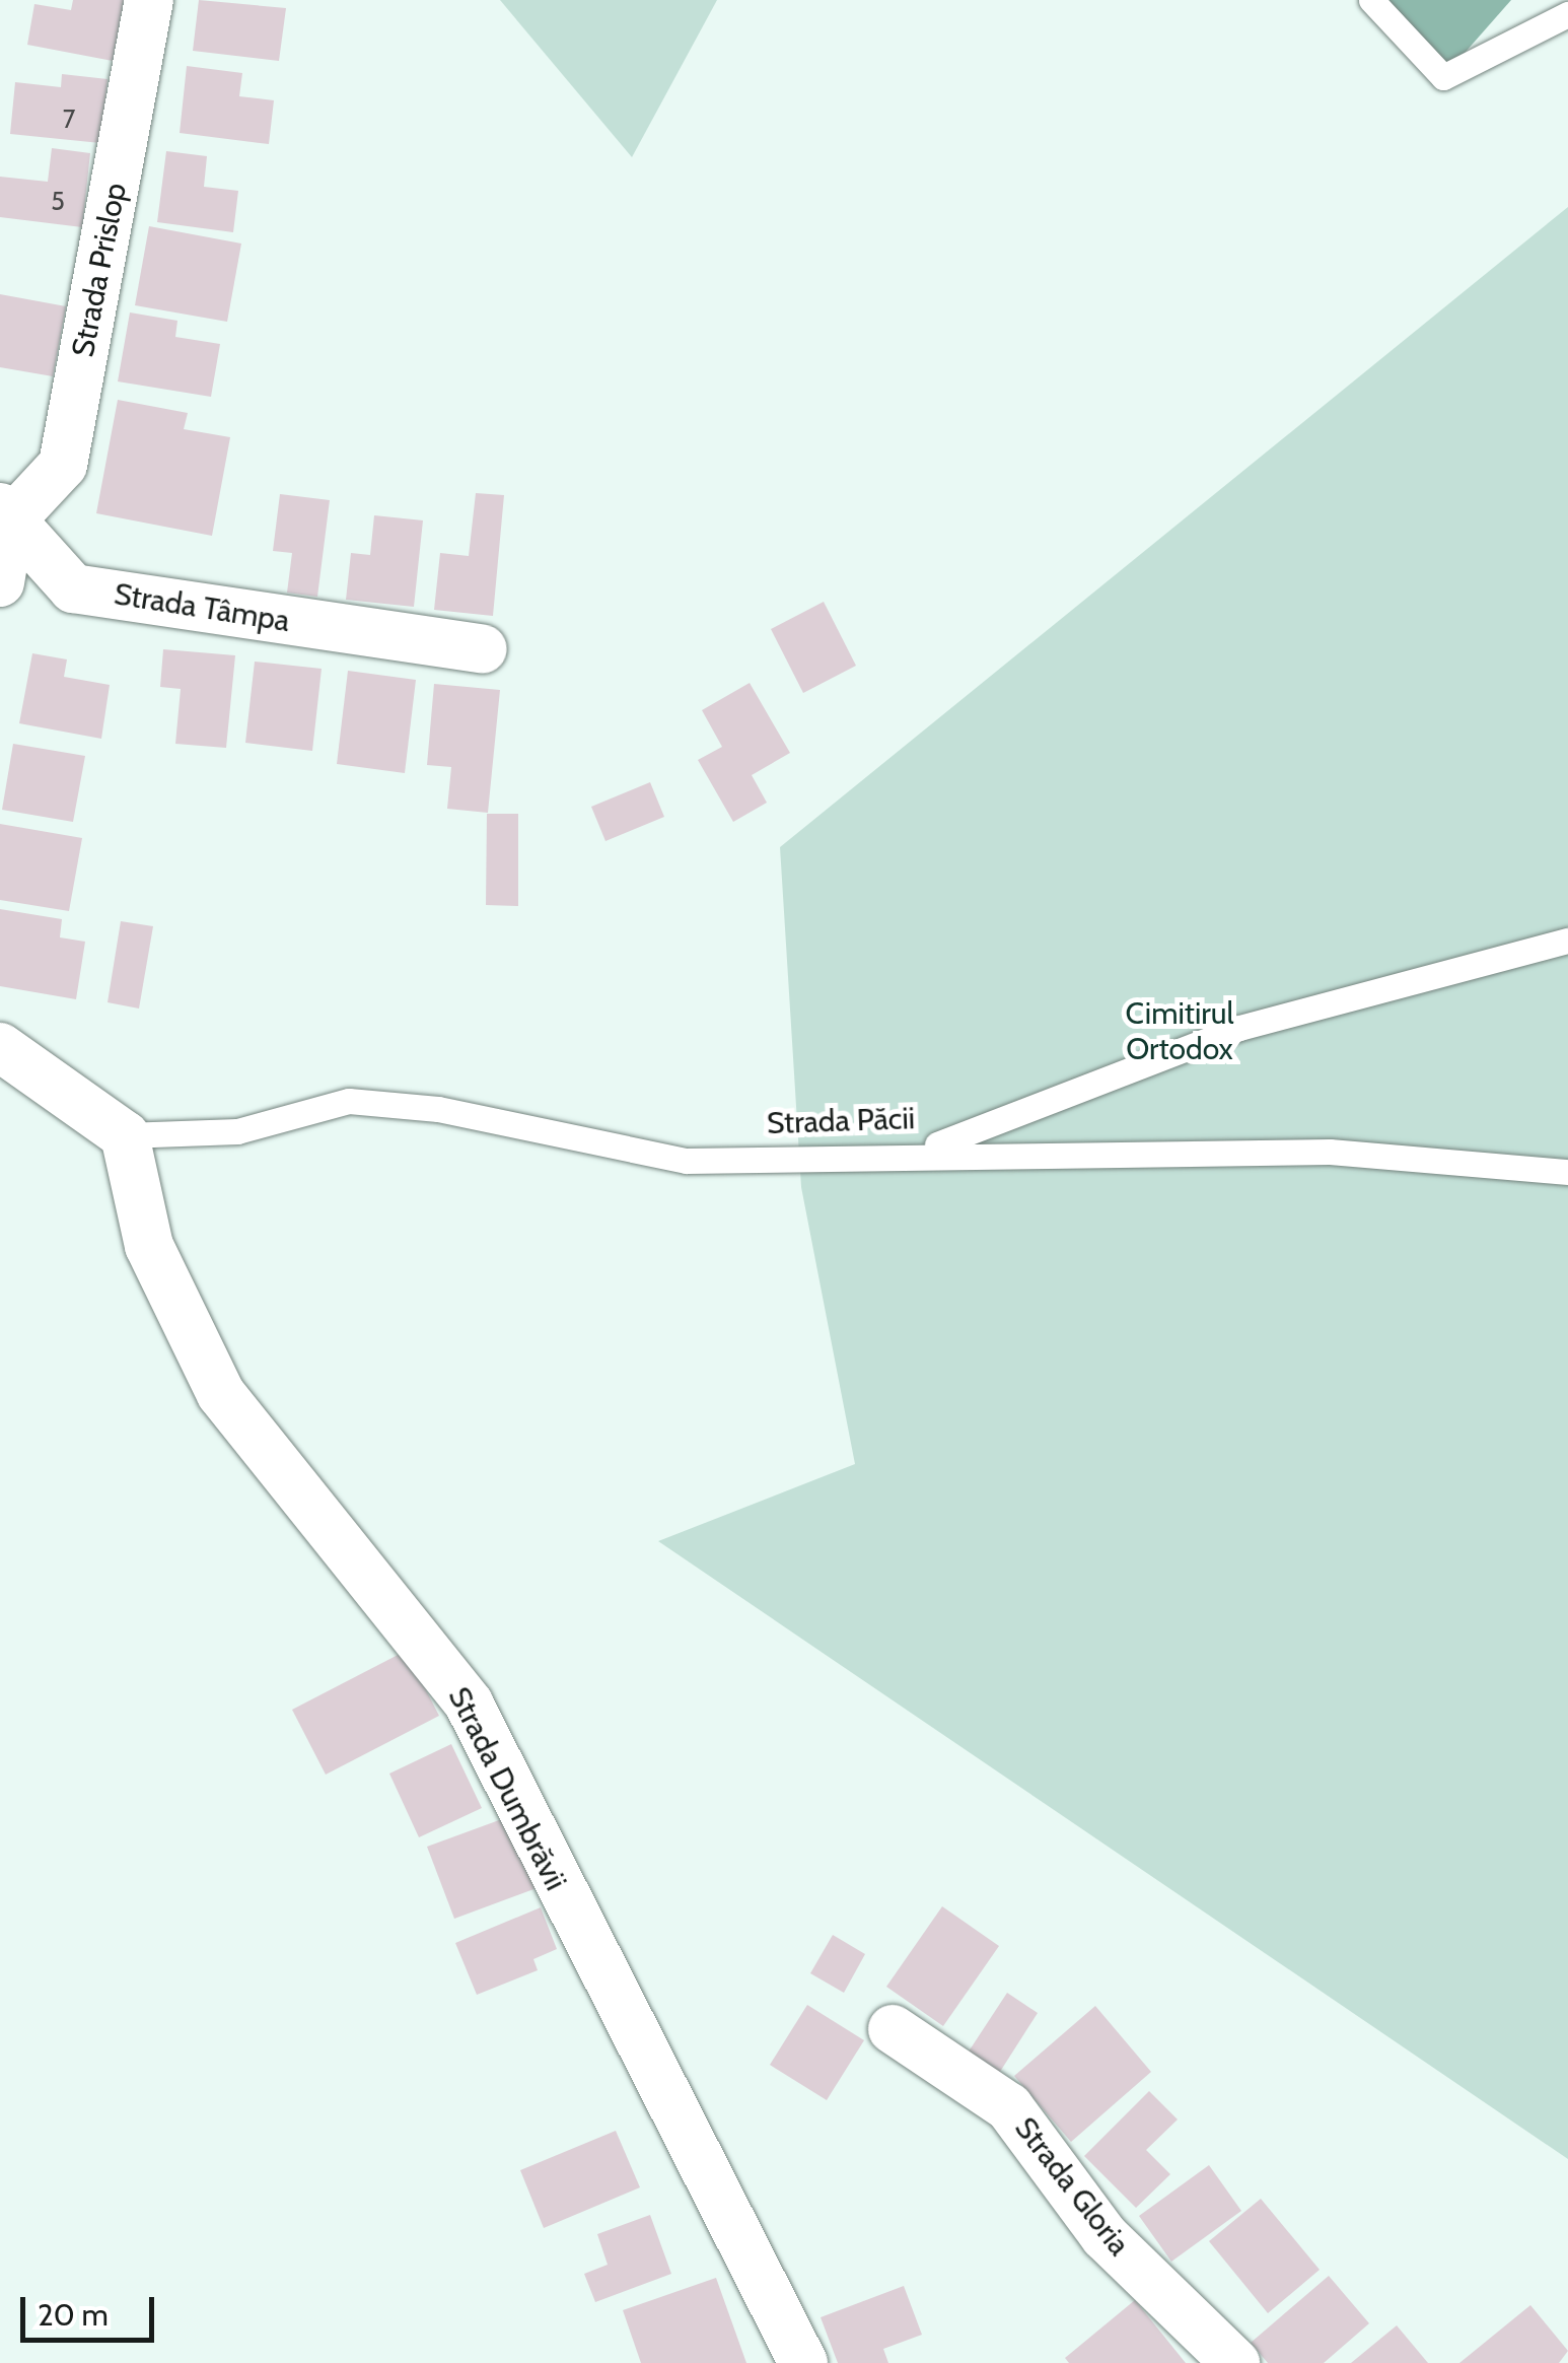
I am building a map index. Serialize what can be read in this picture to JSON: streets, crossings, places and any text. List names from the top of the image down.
{
  "streets": {
    "street": [
      "Strada Prislop",
      "Strada Tâmpa",
      "Strada Dumbrăvii",
      "Strada Gloria"
    ],
    "lane": ["Strada Păcii"]
  },
  "crossings": [
    ["Strada Prislop", "Strada Tâmpa"],
    ["Strada Păcii", "Strada Dumbrăvii"]
  ],
  "parks": ["Cimitirul Ortodox"],
  "house_numbers": ["7", "5"],
  "scale_bar": "20 m"
}
